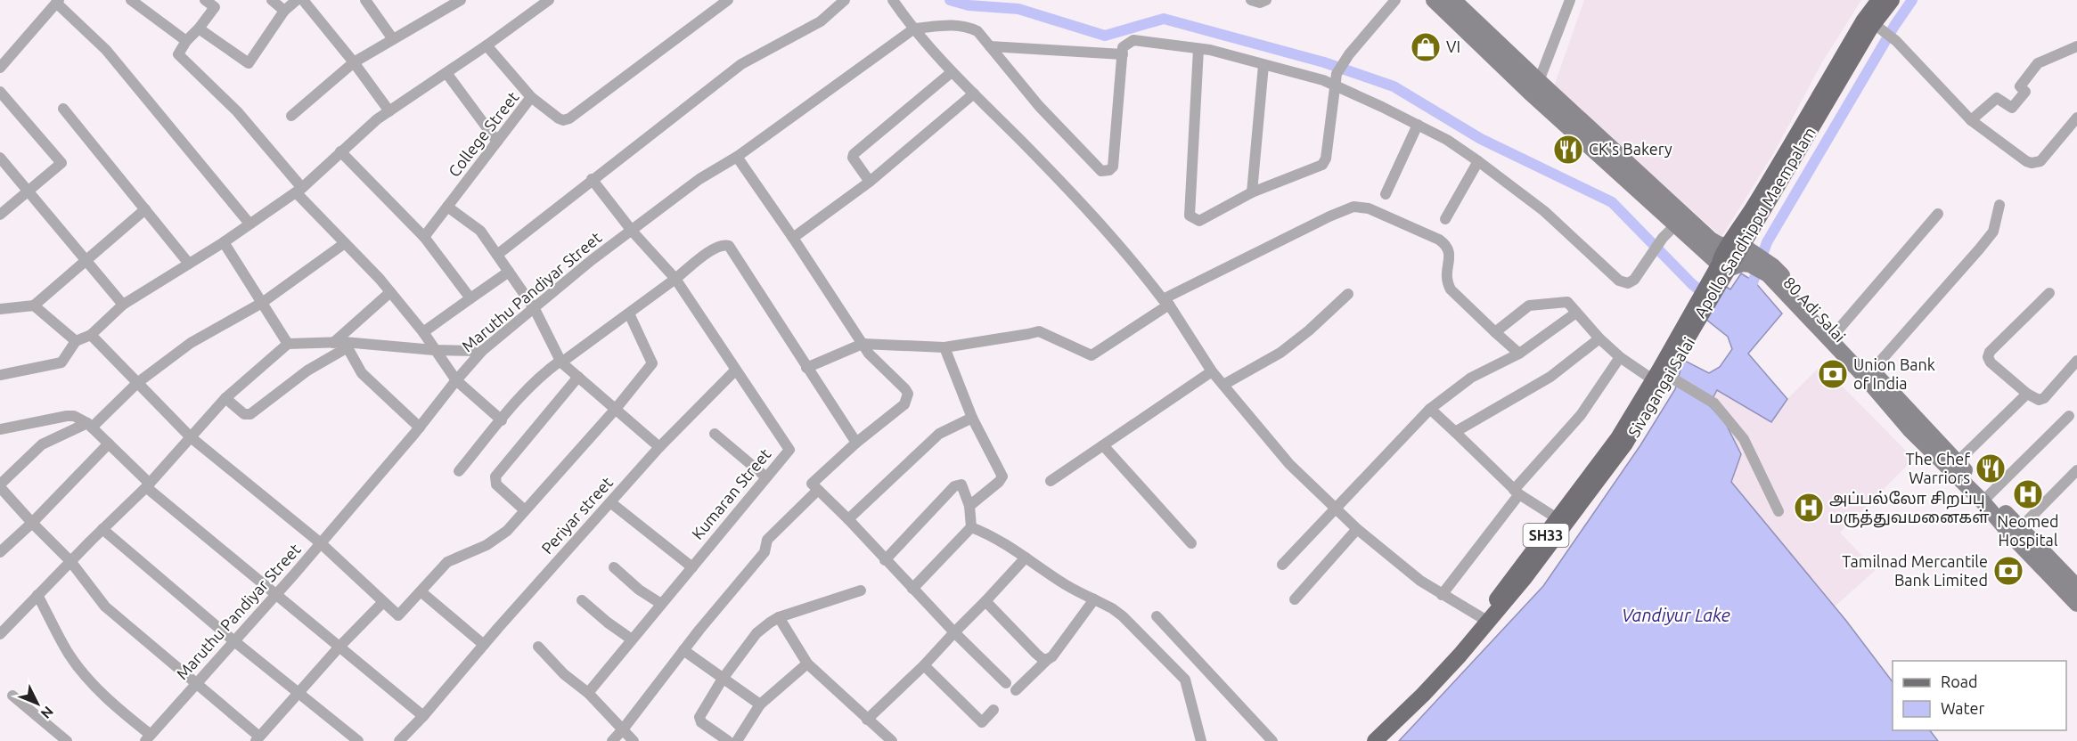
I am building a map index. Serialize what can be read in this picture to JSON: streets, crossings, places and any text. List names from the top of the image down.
{
  "streets": {
    "main road": [
      "Apollo Sandhippu Maempalam",
      "80 Adi Salai",
      "Sivagangai Salai",
      "SH33"
    ],
    "street": [
      "College Street",
      "Maruthu Pandiyar Street",
      "Kumaran Street",
      "Periyar street"
    ]
  },
  "crossings": [
    ["Apollo Sandhippu Maempalam", "Sivagangai Salai"],
    ["80 Adi Salai", "Sivagangai Salai"]
  ],
  "water": ["Vandiyur Lake"],
  "places": {
    "shop": ["VI"],
    "restaurant": ["CK's Bakery", "The Chef Warriors"],
    "bank": ["Union Bank of India", "Tamilnad Mercantile Bank Limited"],
    "hospital": ["Neomed Hospital", "அப்பல்லோ சிறப்பு மருத்துவமனைகள்"]
  },
  "legend": ["Road", "Water"],
  "north": "bottom right"
}
